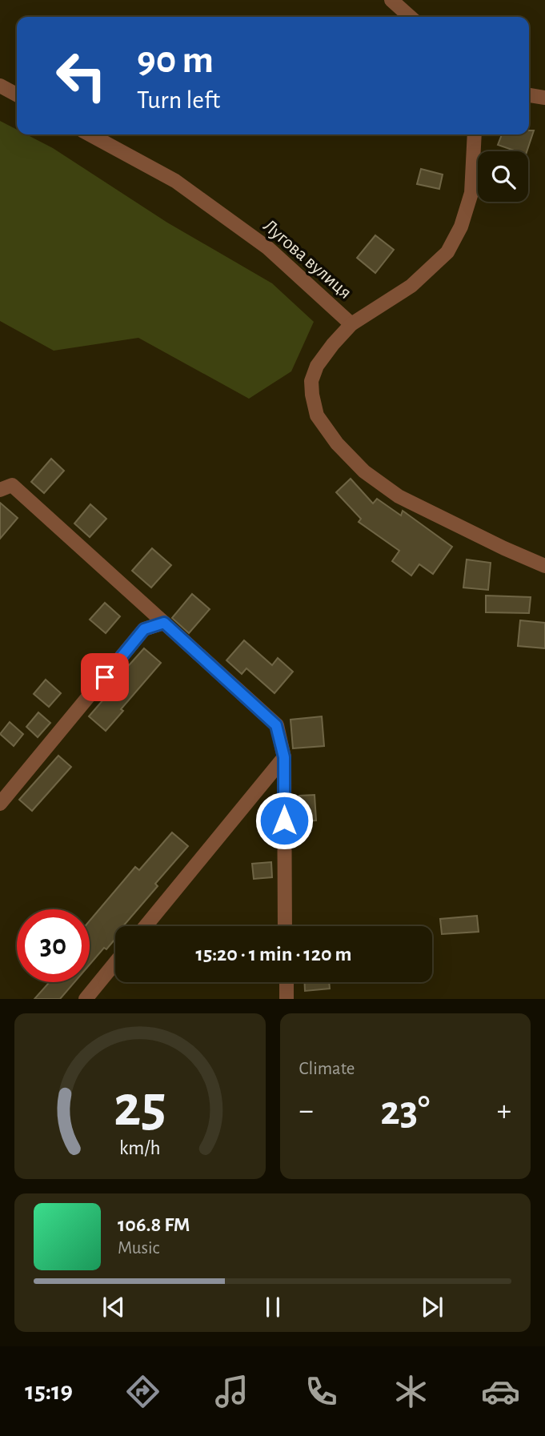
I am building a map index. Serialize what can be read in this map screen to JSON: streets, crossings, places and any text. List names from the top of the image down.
{
  "streets": {
    "street": ["Лугова вулиця"]
  },
  "page": {
    "turn": ["90 m", "Turn left"],
    "limit": "30",
    "trip": "15:20 · 1 min · 120 m",
    "tile": "Climate",
    "heat": ["−", "23°", "+"],
    "song": ["106.8 FM", "Music"],
    "tabs": "15:19",
    "gauge": ["25", "km/h"]
  }
}
